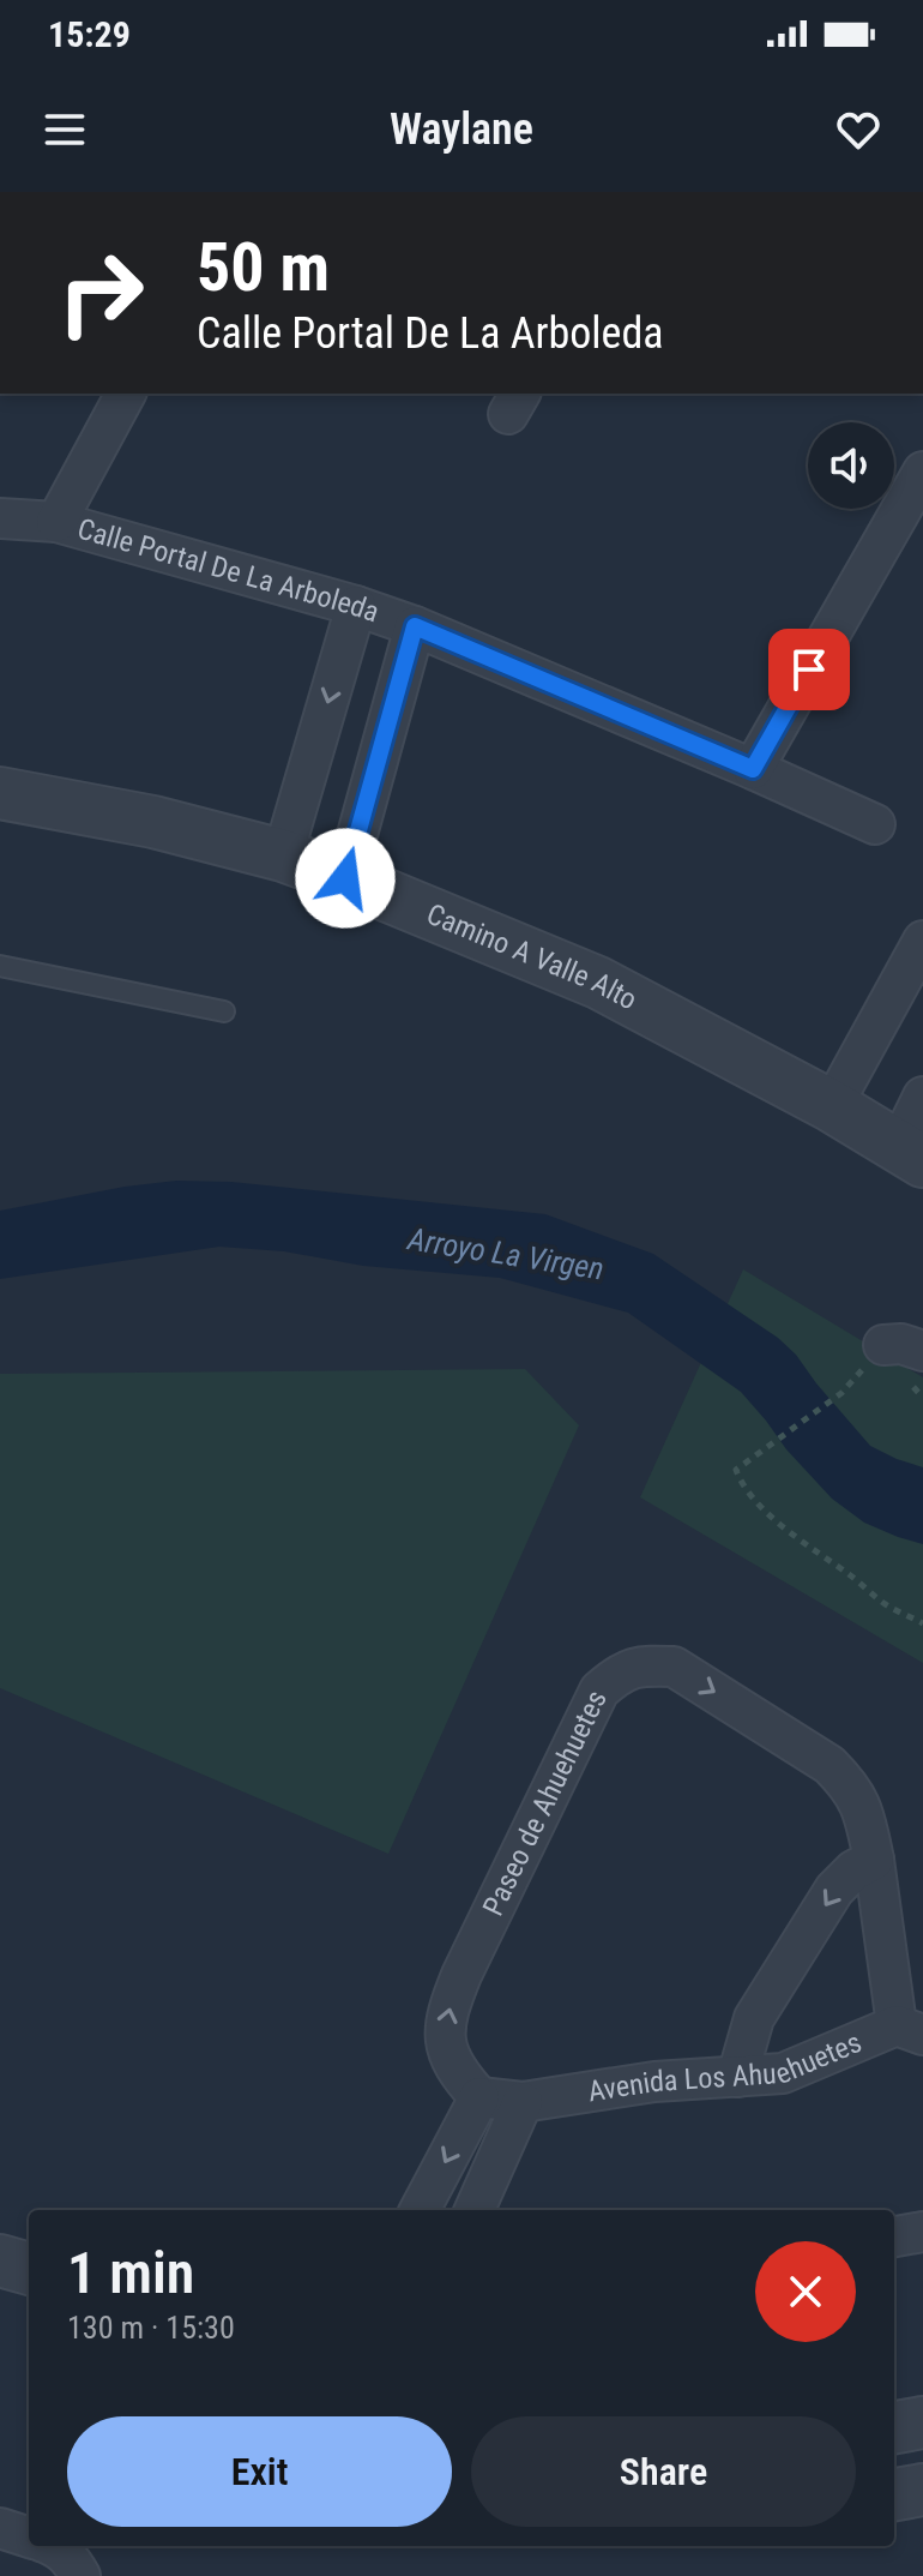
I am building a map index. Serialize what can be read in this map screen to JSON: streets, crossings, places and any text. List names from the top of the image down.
{
  "streets": {
    "street": [
      "Calle Portal De La Arboleda",
      "Camino A Valle Alto",
      "Paseo de Ahuehuetes",
      "Avenida Los Ahuehuetes"
    ]
  },
  "crossings": [
    ["Paseo de Ahuehuetes", "Avenida Los Ahuehuetes"]
  ],
  "water": ["Arroyo La Virgen"],
  "page": {
    "status": "15:29",
    "header": "Waylane",
    "turn": ["50 m", "Calle Portal De La Arboleda"],
    "heading": ["1 min", "130 m · 15:30"],
    "buttons": ["Exit", "Share"]
  }
}
